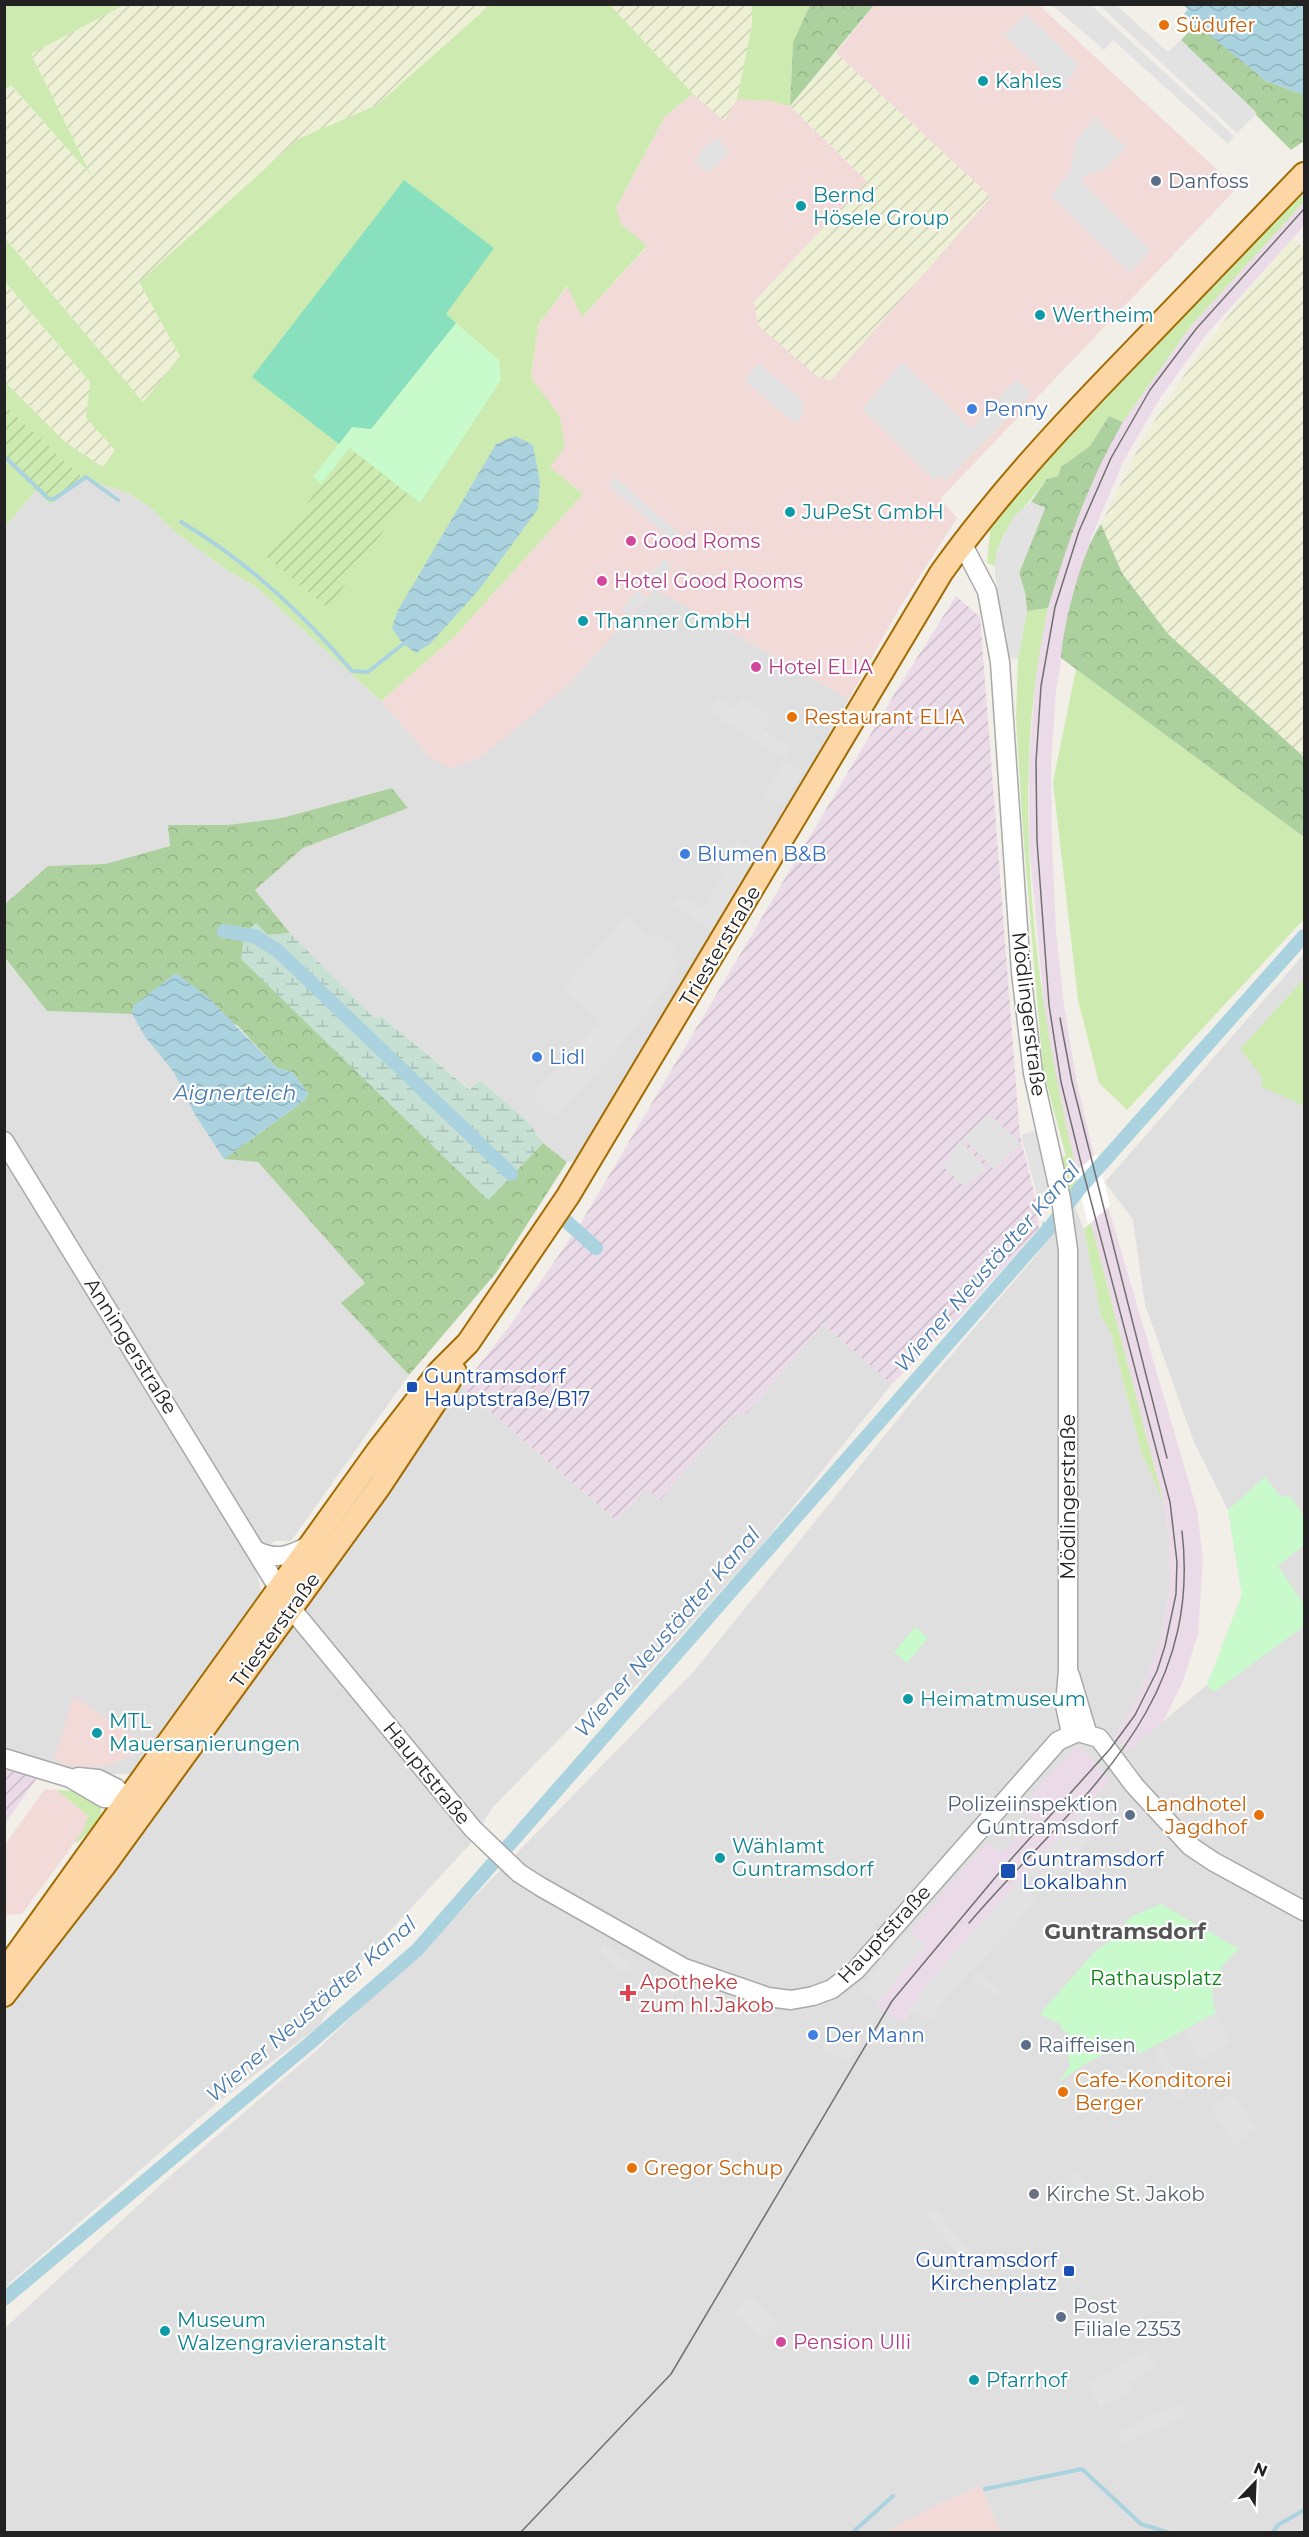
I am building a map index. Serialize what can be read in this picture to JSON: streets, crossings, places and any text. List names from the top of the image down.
{
  "streets": {
    "main road": ["Triesterstraße"],
    "street": ["Mödlingerstraße", "Anningerstraße", "Hauptstraße"]
  },
  "crossings": [
    ["Triesterstraße", "Mödlingerstraße"],
    ["Triesterstraße", "Anningerstraße"],
    ["Triesterstraße", "Hauptstraße"],
    ["Mödlingerstraße", "Hauptstraße"],
    ["Anningerstraße", "Hauptstraße"]
  ],
  "districts": ["Guntramsdorf"],
  "water": ["Aignerteich", "Wiener Neustädter Kanal"],
  "parks": ["Rathausplatz"],
  "places": {
    "other": [
      "Südufer",
      "Kahles",
      "Danfoss",
      "Bernd Hösele Group",
      "Wertheim",
      "Penny",
      "JuPeSt GmbH",
      "Good Roms",
      "Hotel Good Rooms",
      "Thanner GmbH",
      "Hotel ELIA",
      "Restaurant ELIA",
      "Blumen B&B",
      "Lidl",
      "Heimatmuseum",
      "MTL Mauersanierungen",
      "Polizeiinspektion Guntramsdorf",
      "Landhotel Jagdhof",
      "Wählamt Guntramsdorf",
      "Der Mann",
      "Raiffeisen",
      "Cafe-Konditorei Berger",
      "Gregor Schup",
      "Kirche St. Jakob",
      "Post Filiale 2353",
      "Museum Walzengravieranstalt",
      "Pension Ulli",
      "Pfarrhof"
    ],
    "transit": ["Guntramsdorf Hauptstraße/B17", "Guntramsdorf Lokalbahn", "Guntramsdorf Kirchenplatz"],
    "health": ["Apotheke zum hl.Jakob"]
  },
  "north": "top right"
}
